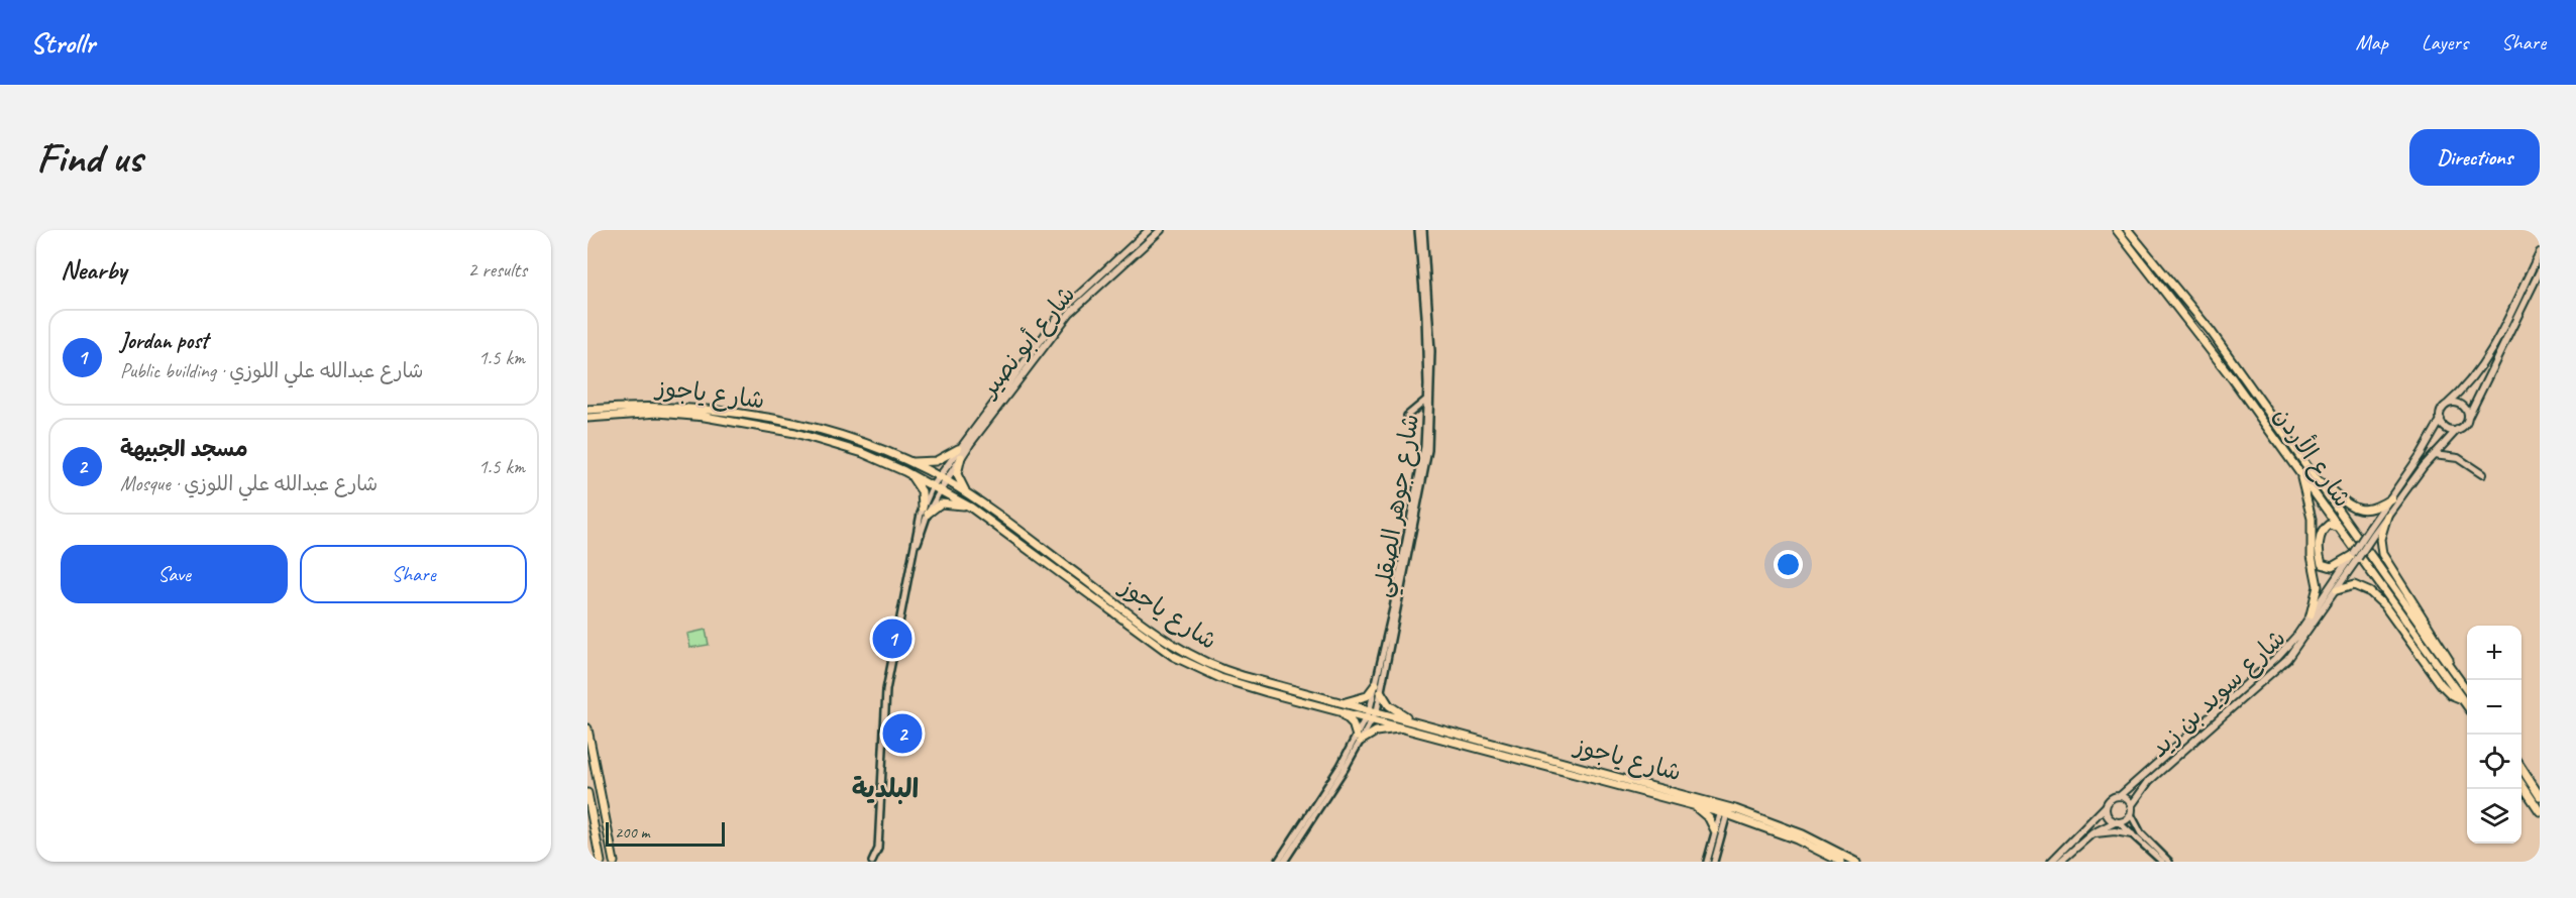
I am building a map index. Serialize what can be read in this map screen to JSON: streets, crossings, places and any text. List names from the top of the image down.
{
  "streets": {
    "main road": [
      "شارع أبو نصير",
      "شارع ياجوز",
      "شارع الأردن",
      "شارع سويد بن زيد"
    ],
    "street": ["شارع جوهر الصقلي"]
  },
  "crossings": [
    ["شارع أبو نصير", "شارع ياجوز"],
    ["شارع ياجوز", "شارع جوهر الصقلي"]
  ],
  "districts": ["البلدية"],
  "scale_bar": "200 m",
  "page": {
    "header": "Strollr",
    "nav": ["Map", "Layers", "Share"],
    "buttons": [
      "Directions",
      ["Save", "Share"]
    ],
    "title": "Find us",
    "heading": ["Nearby", "2 results"],
    "list": [
      {
        "mark": "1",
        "name": "Jordan post",
        "note": "Public building · شارع عبدالله علي اللوزي",
        "value": "1.5 km"
      },
      {
        "mark": "2",
        "name": "مسجد الجبيهة",
        "note": "Mosque · شارع عبدالله علي اللوزي",
        "value": "1.5 km"
      }
    ],
    "pins": ["1", "2"],
    "map_buttons": ["+", "−"],
    "scale": "200 m"
  }
}
